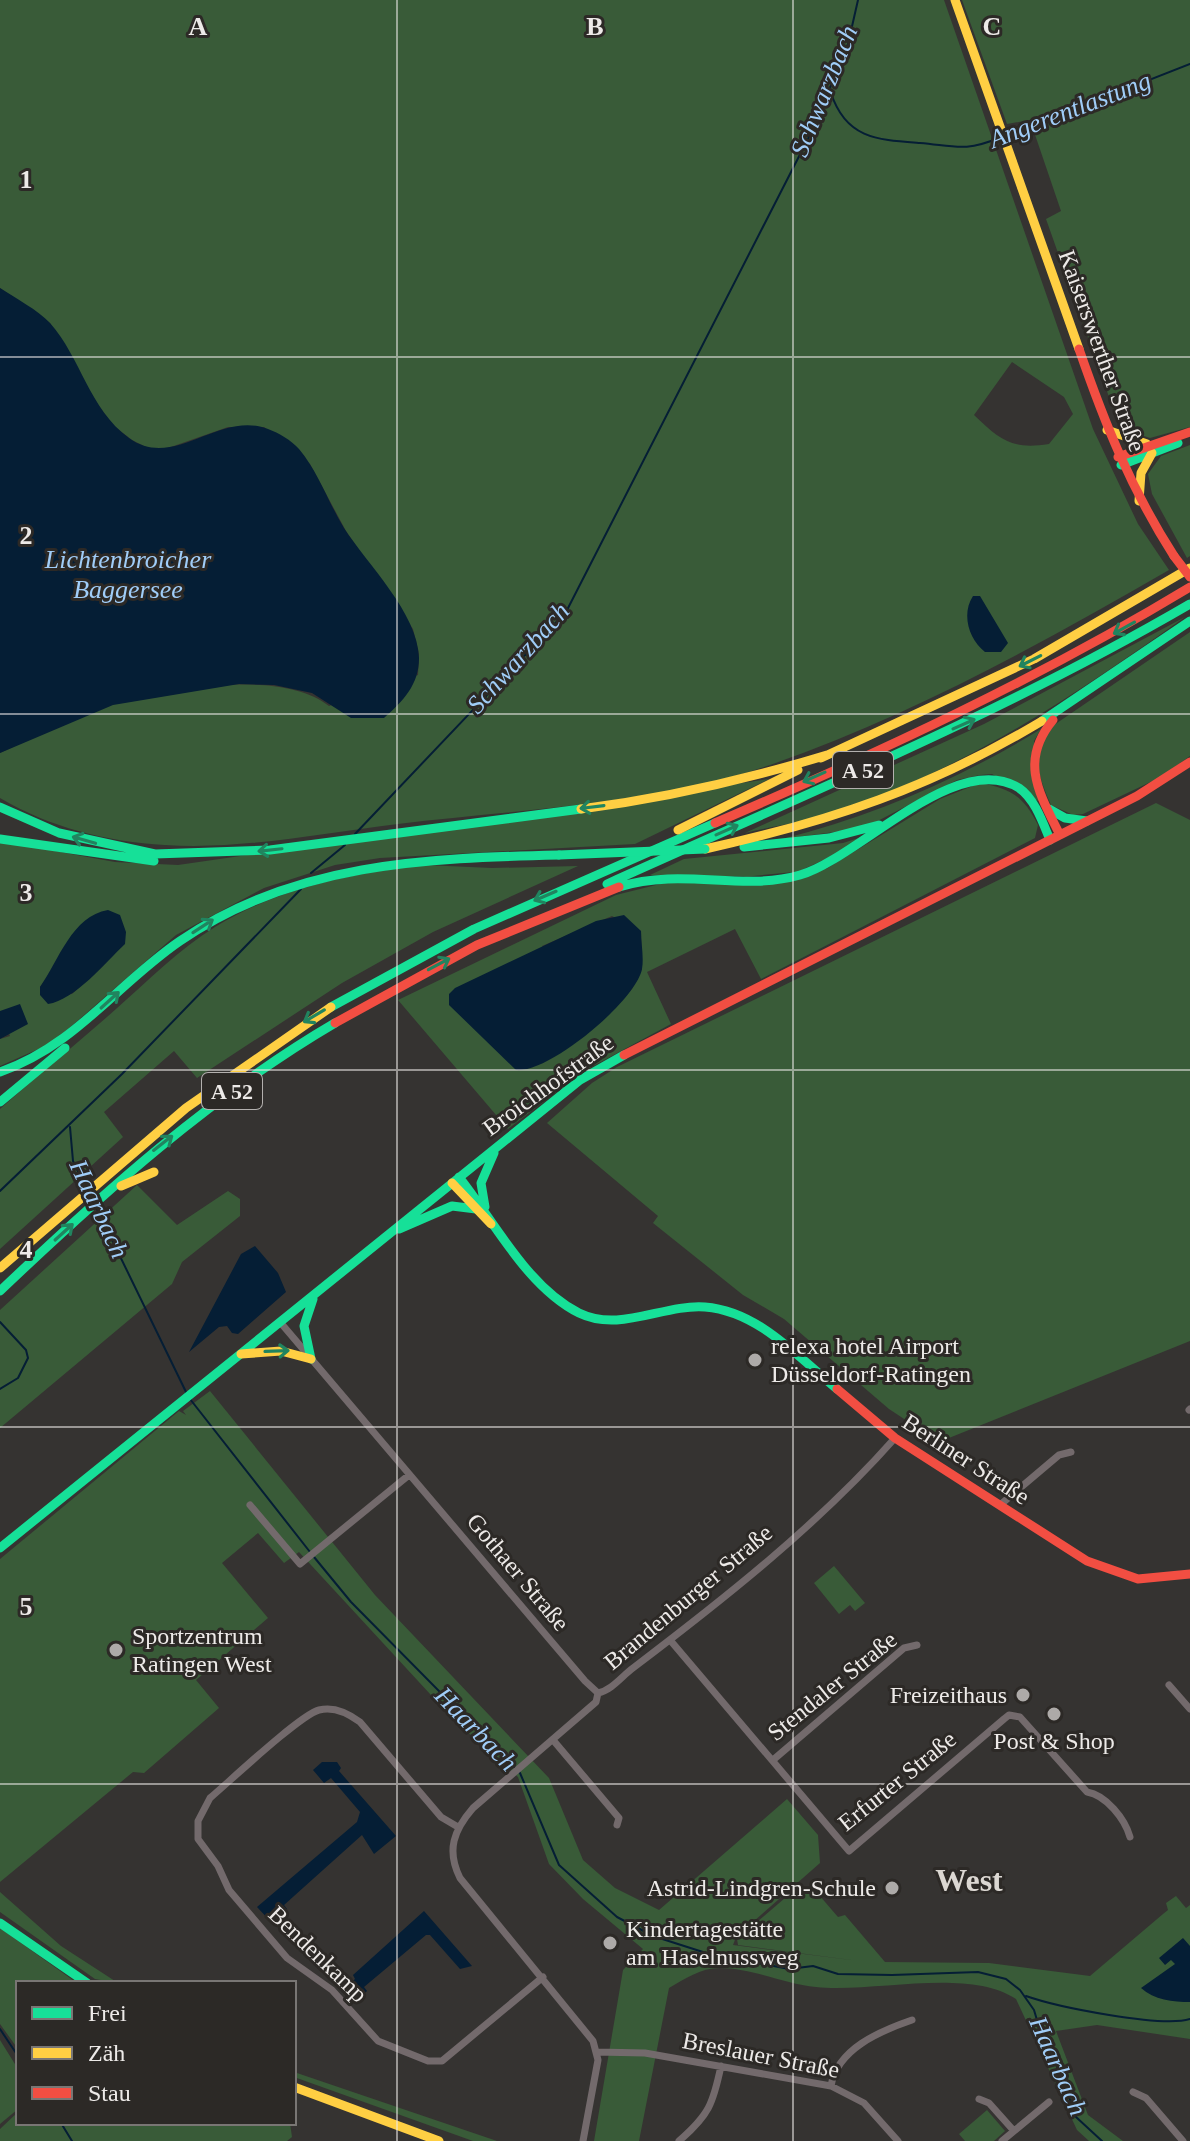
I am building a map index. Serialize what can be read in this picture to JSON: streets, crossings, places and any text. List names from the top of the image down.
{
  "streets": {
    "main road": [
      "Kaiserswerther Straße",
      "A 52",
      "Broichhofstraße",
      "Berliner Straße"
    ],
    "street": [
      "Gothaer Straße",
      "Brandenburger Straße",
      "Stendaler Straße",
      "Erfurter Straße",
      "Bendenkamp",
      "Breslauer Straße"
    ]
  },
  "crossings": [
    ["Broichhofstraße", "Berliner Straße"],
    ["Broichhofstraße", "Gothaer Straße"],
    ["Berliner Straße", "Brandenburger Straße"],
    ["Gothaer Straße", "Brandenburger Straße"],
    ["Brandenburger Straße", "Erfurter Straße"],
    ["Brandenburger Straße", "Bendenkamp"],
    ["Stendaler Straße", "Erfurter Straße"]
  ],
  "districts": ["West"],
  "water": [
    "Schwarzbach",
    "Angerentlastung",
    "Lichtenbroicher Baggersee",
    "Haarbach"
  ],
  "places": [
    "relexa hotel Airport Düsseldorf-Ratingen",
    "Sportzentrum Ratingen West",
    "Freizeithaus",
    "Post & Shop",
    "Astrid-Lindgren-Schule",
    "Kindertagestätte am Haselnussweg"
  ],
  "legend": ["Frei", "Zäh", "Stau"],
  "grid": {
    "columns": ["A", "B", "C"],
    "rows": [
      "1",
      "2",
      "3",
      "4",
      "5"
    ]
  }
}
